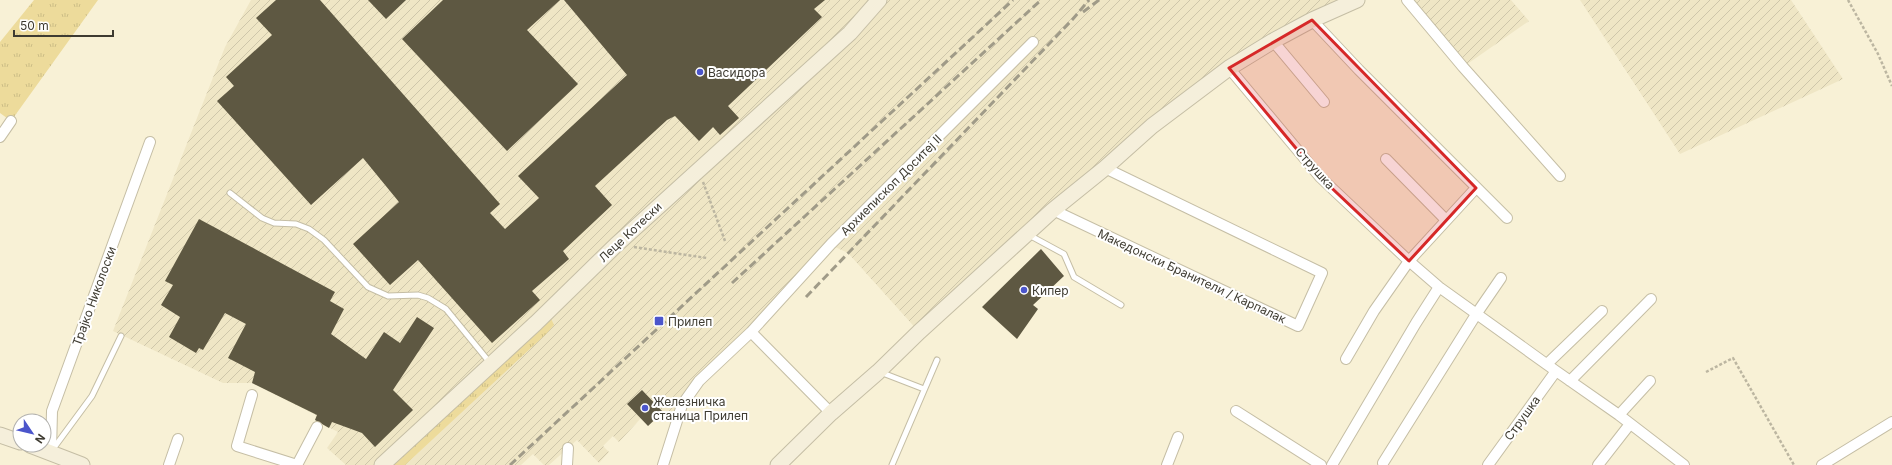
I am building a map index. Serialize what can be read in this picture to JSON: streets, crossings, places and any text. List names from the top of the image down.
{
  "streets": {
    "main road": ["Леце Котески"],
    "street": [
      "Струшка",
      "Архиепископ Доситеј II",
      "Македонски Бранители / Карпалак",
      "Трајко Николоски"
    ]
  },
  "places": {
    "other": ["Васидора", "Кипер", "Железничка станица Прилеп"],
    "transit": ["Прилеп"]
  },
  "scale_bar": "50 m",
  "north": "bottom right"
}
